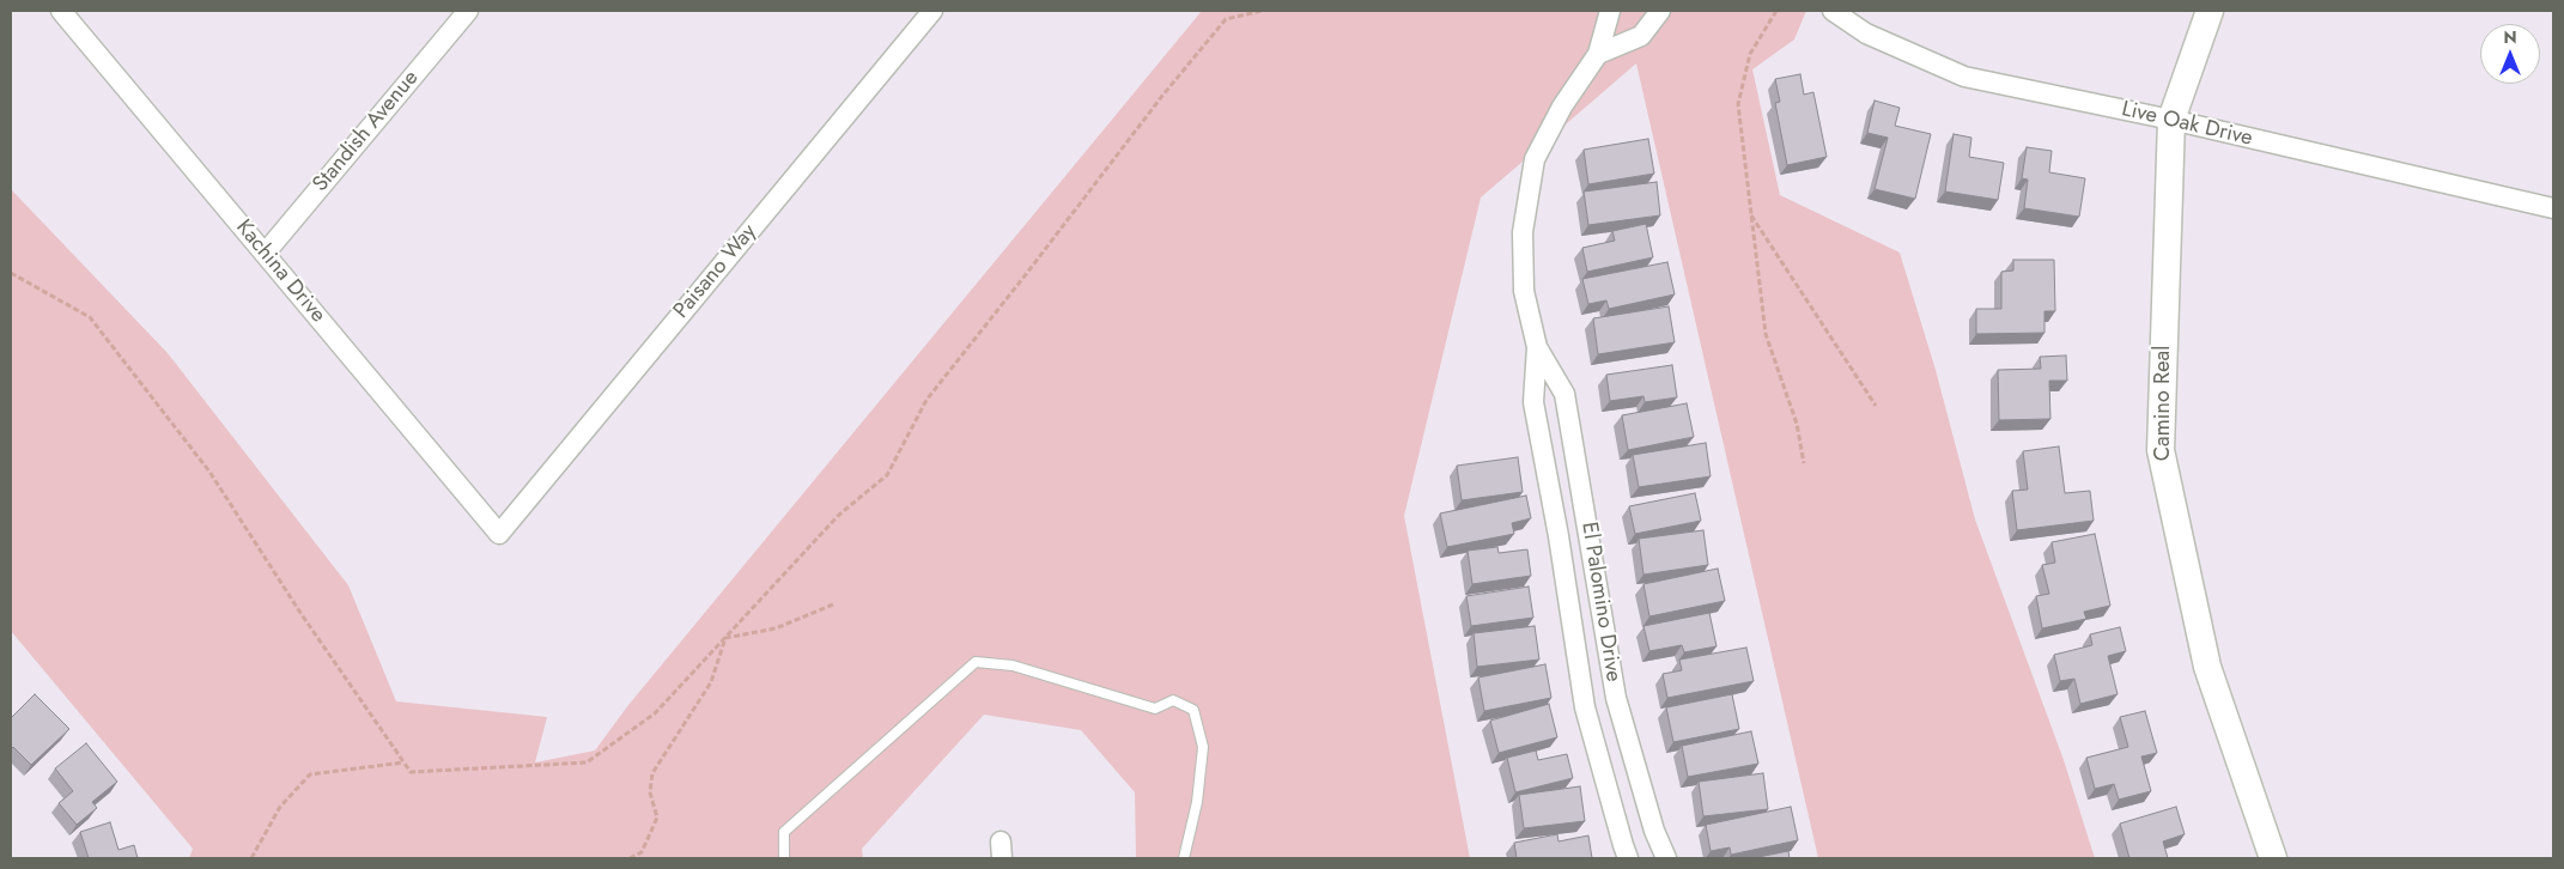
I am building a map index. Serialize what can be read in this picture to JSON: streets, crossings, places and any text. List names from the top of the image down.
{
  "streets": {
    "main road": ["Camino Real"],
    "street": [
      "Live Oak Drive",
      "Standish Avenue",
      "Kachina Drive",
      "Paisano Way",
      "El Palomino Drive"
    ]
  },
  "crossings": [
    ["Live Oak Drive", "Camino Real"],
    ["Standish Avenue", "Kachina Drive"],
    ["Kachina Drive", "Paisano Way"]
  ],
  "north": "top"
}
